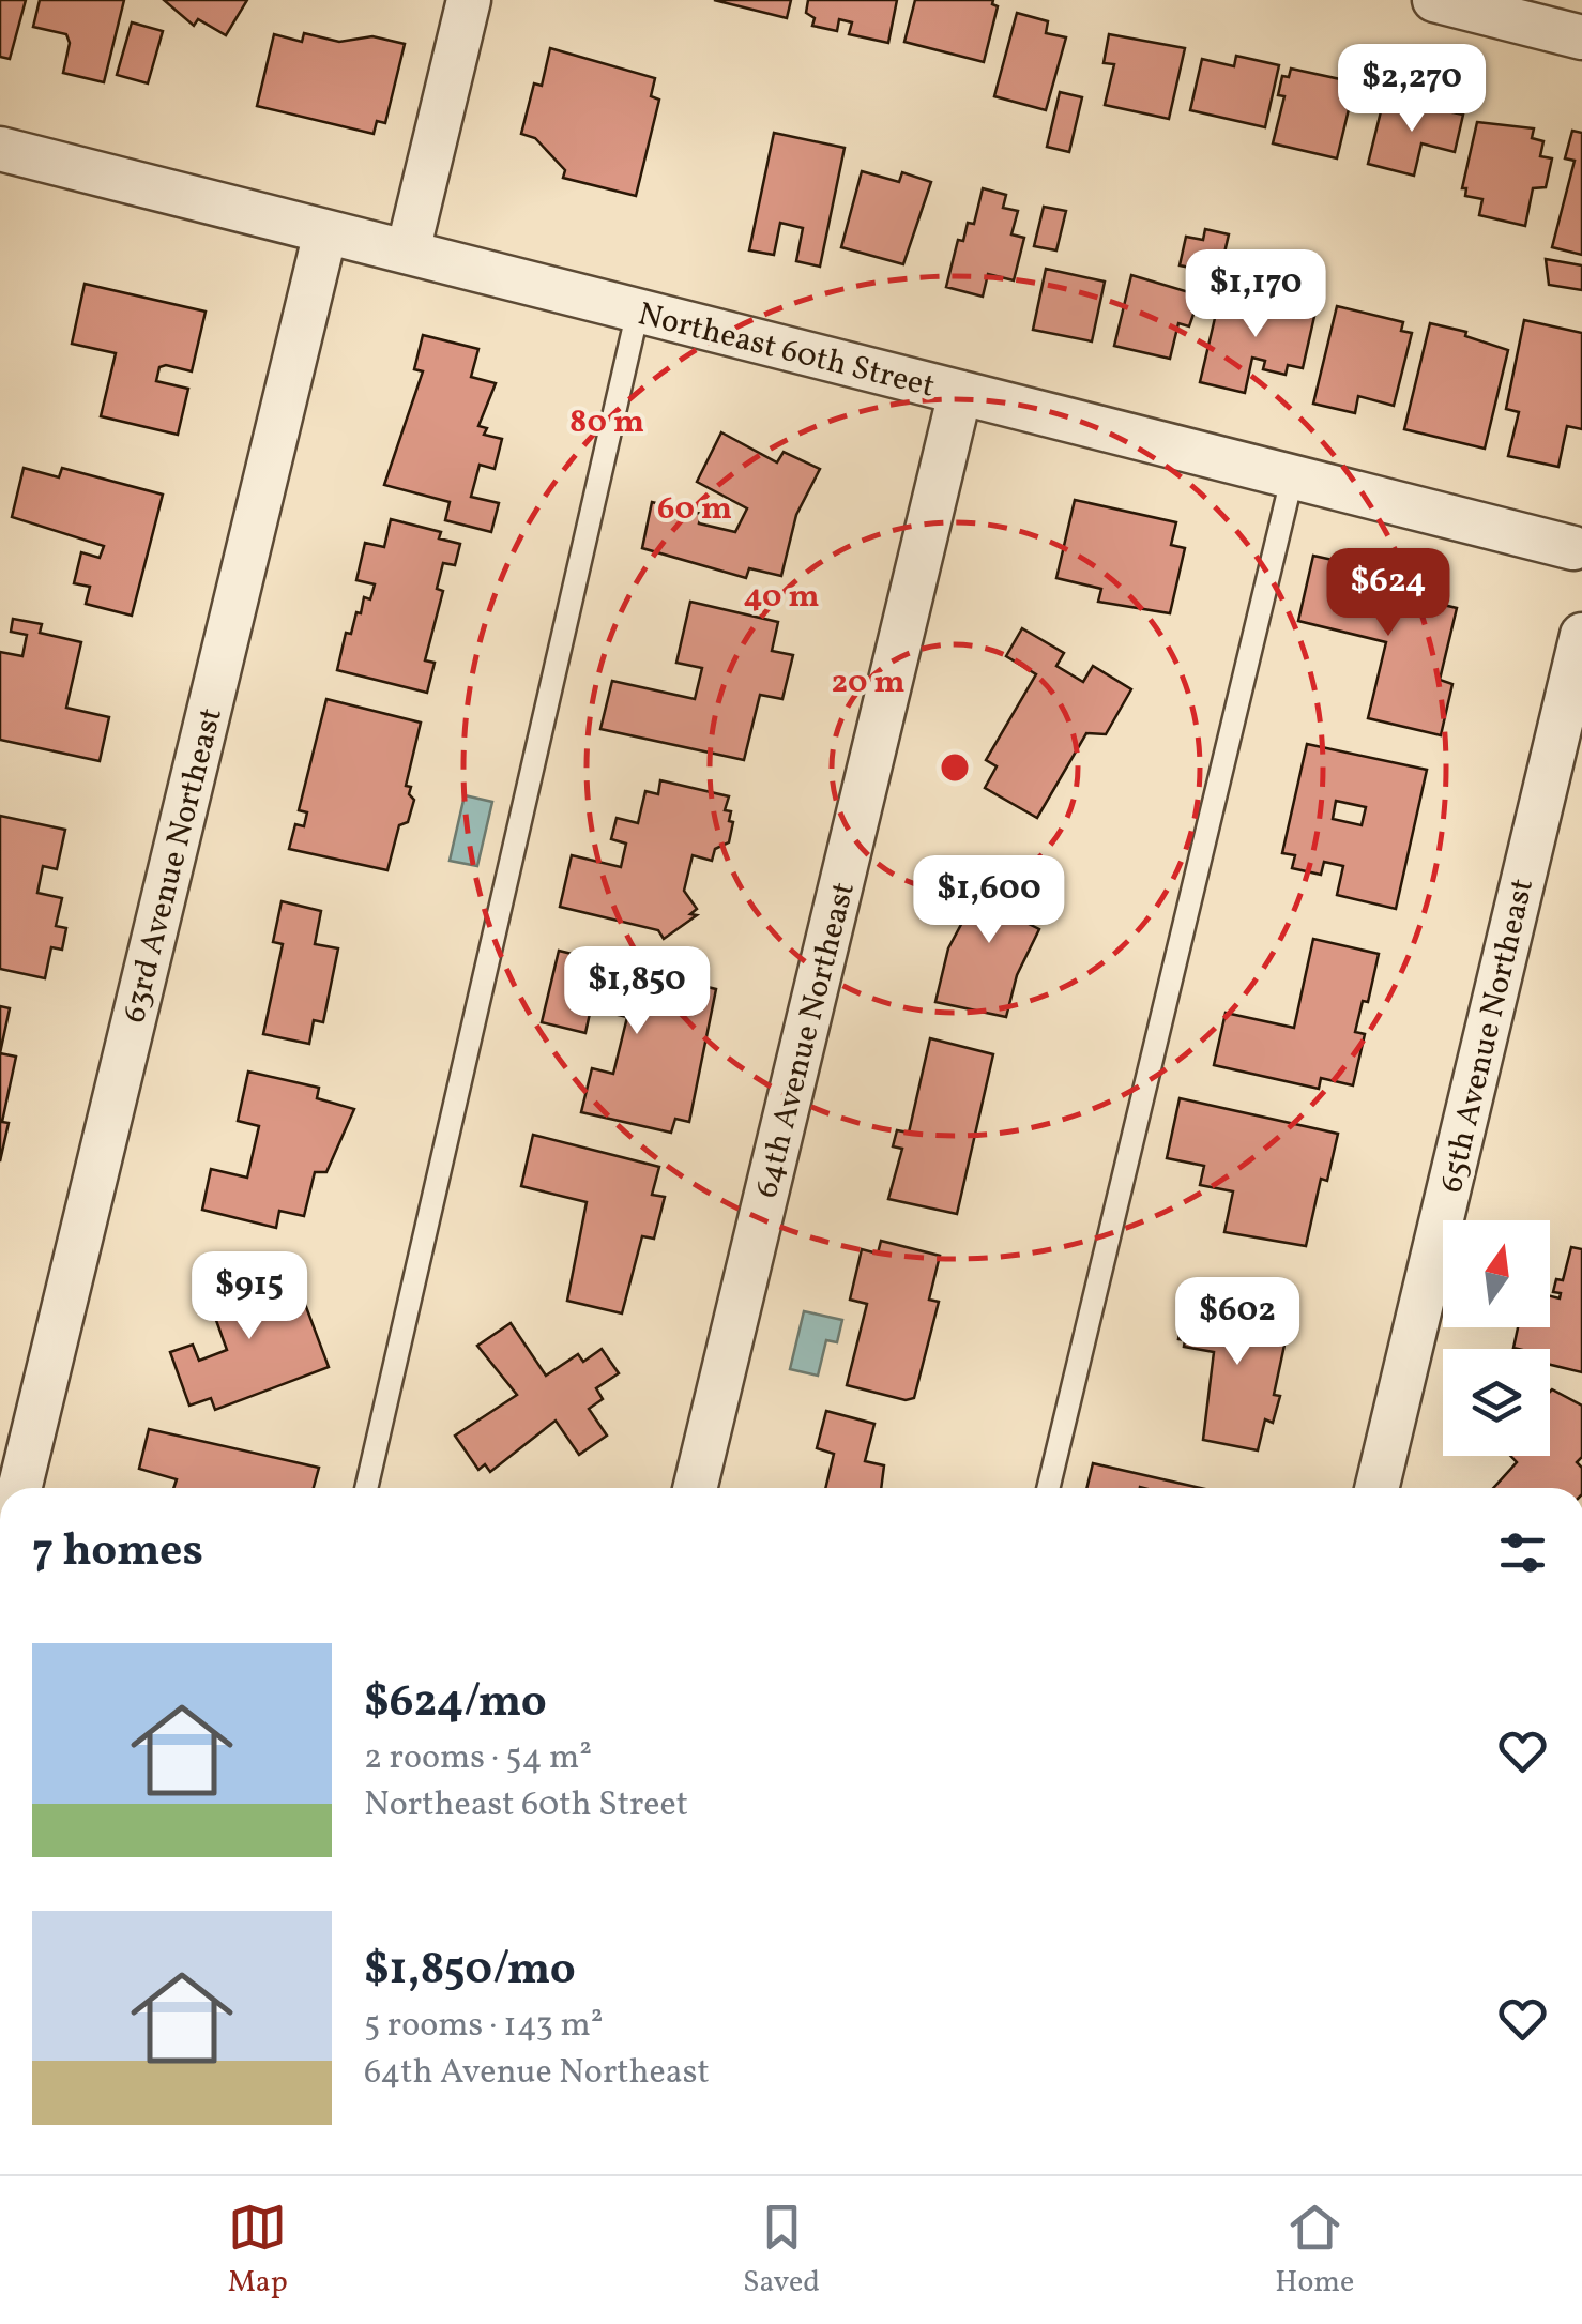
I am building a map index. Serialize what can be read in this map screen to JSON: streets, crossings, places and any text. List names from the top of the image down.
{
  "streets": {
    "street": [
      "Northeast 60th Street",
      "63rd Avenue Northeast",
      "65th Avenue Northeast",
      "64th Avenue Northeast"
    ]
  },
  "crossings": [
    ["Northeast 60th Street", "63rd Avenue Northeast"],
    ["Northeast 60th Street", "64th Avenue Northeast"]
  ],
  "north": "top",
  "page": {
    "price": [
      "$2,270",
      "$1,170",
      "$624",
      "$1,600",
      "$1,850",
      "$915",
      "$602"
    ],
    "heading": "7 homes",
    "list": [
      {
        "name": "$624/mo",
        "note": "2 rooms · 54 m² · Northeast 60th Street"
      },
      {
        "name": "$1,850/mo",
        "note": "5 rooms · 143 m² · 64th Avenue Northeast"
      }
    ],
    "tabs": ["Map", "Saved", "Home"]
  },
  "rings": [
    "80 m",
    "60 m",
    "40 m",
    "20 m"
  ]
}
